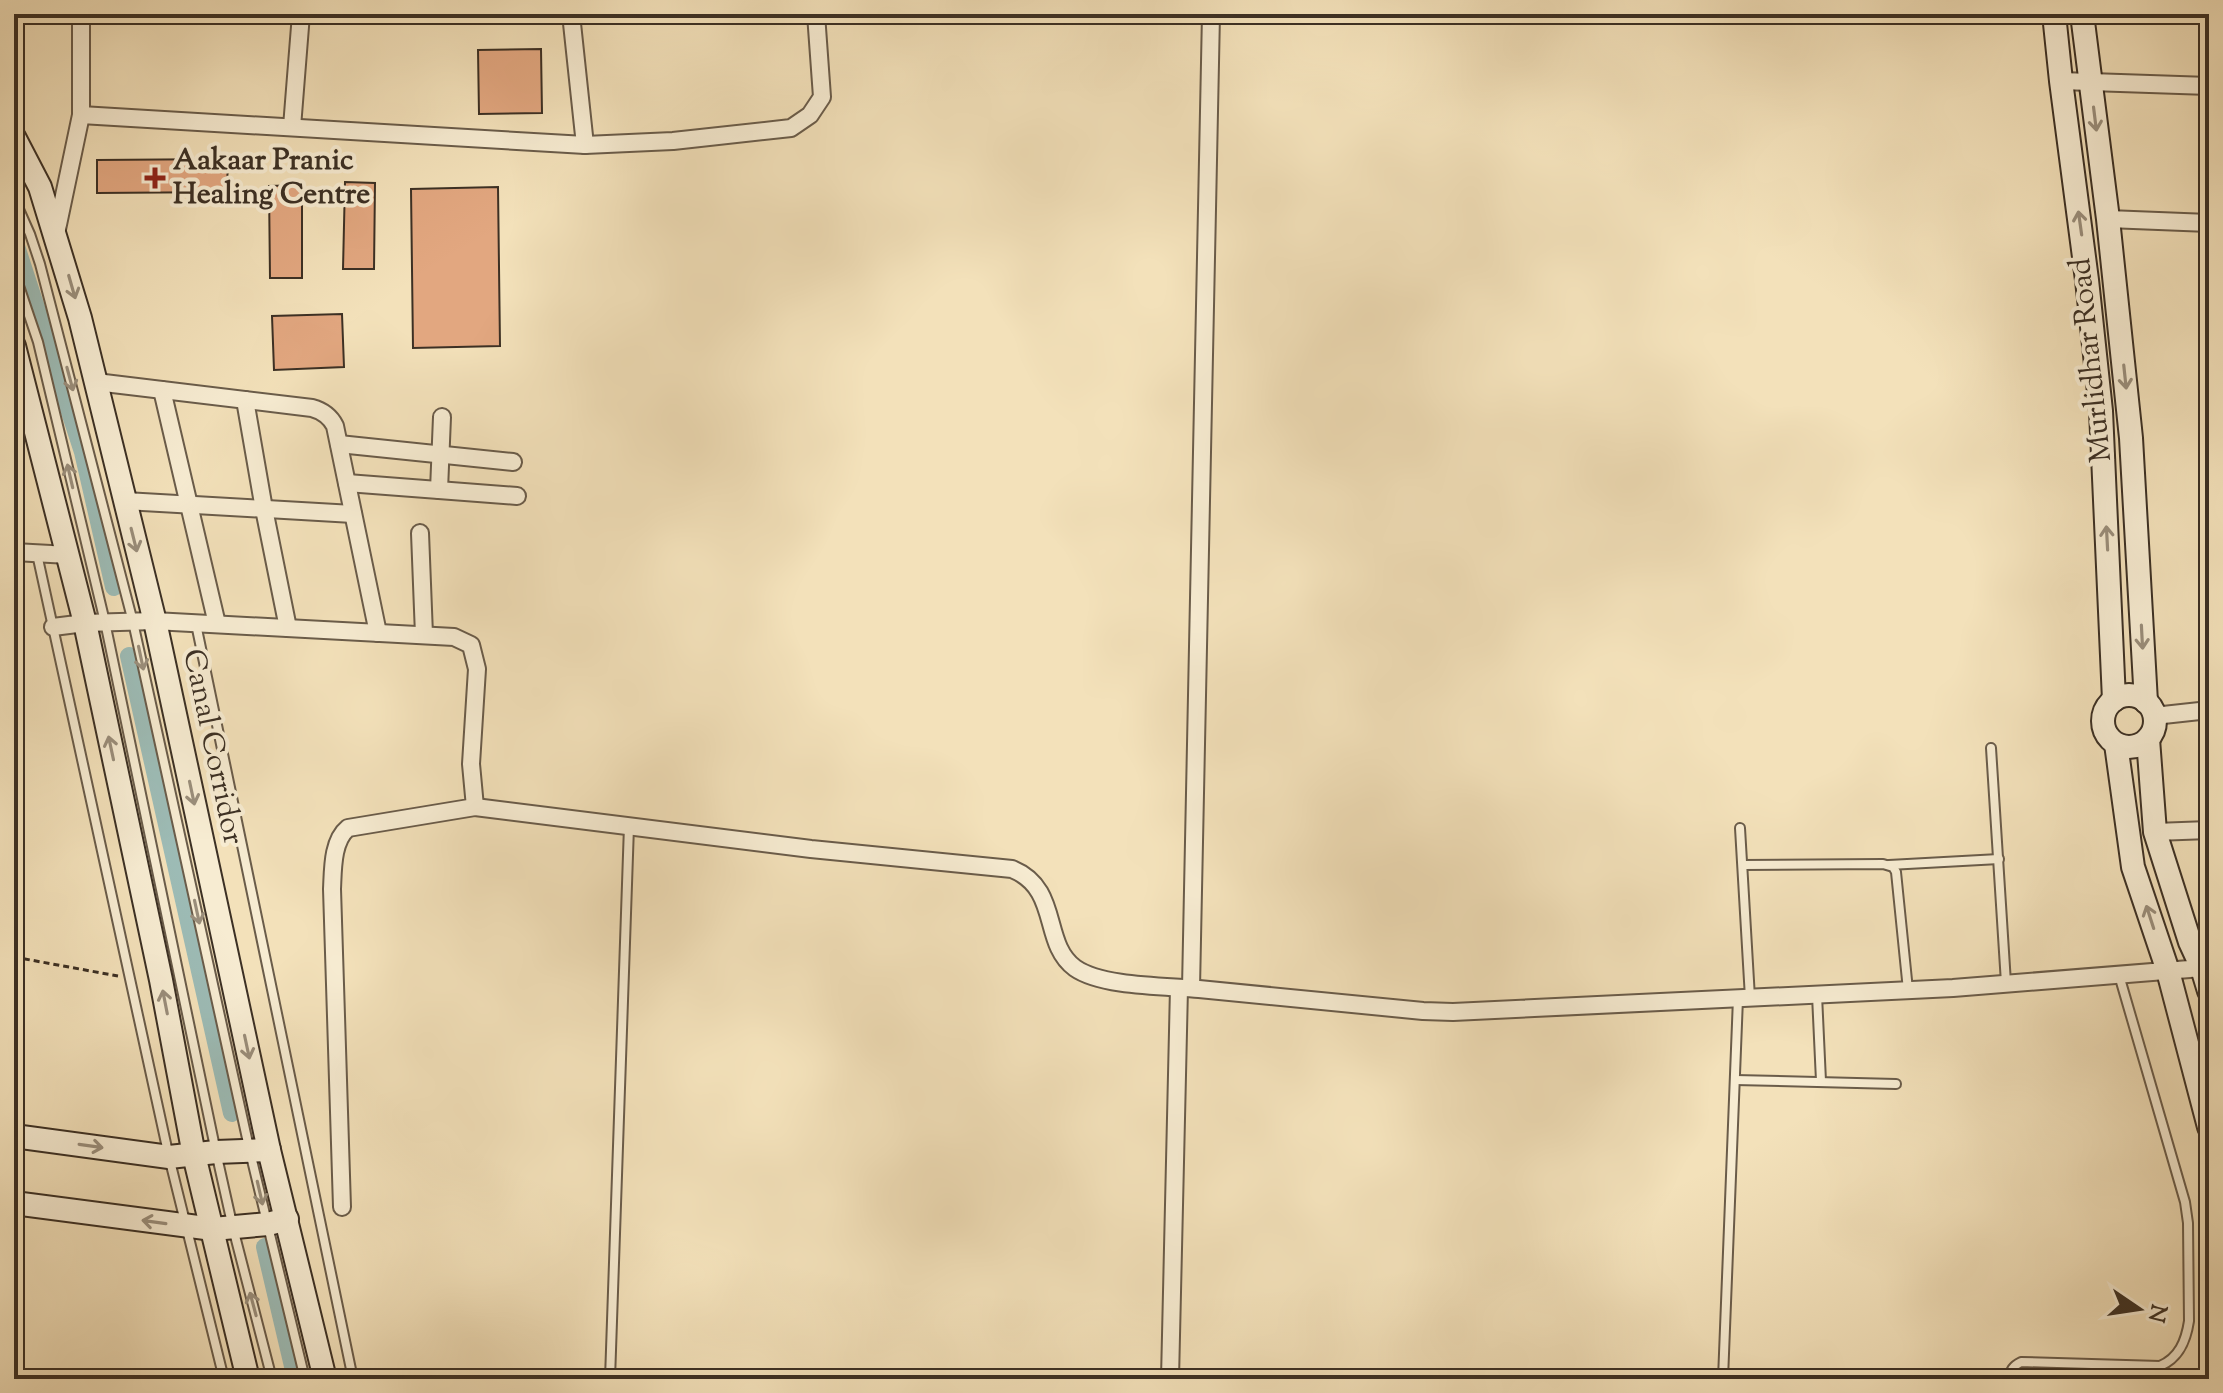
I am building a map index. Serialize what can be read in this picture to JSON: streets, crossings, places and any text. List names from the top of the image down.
{
  "streets": {
    "street": ["Murlidhar Road", "Canal Corridor"]
  },
  "places": {
    "health": ["Aakaar Pranic Healing Centre"]
  },
  "north": "right"
}
